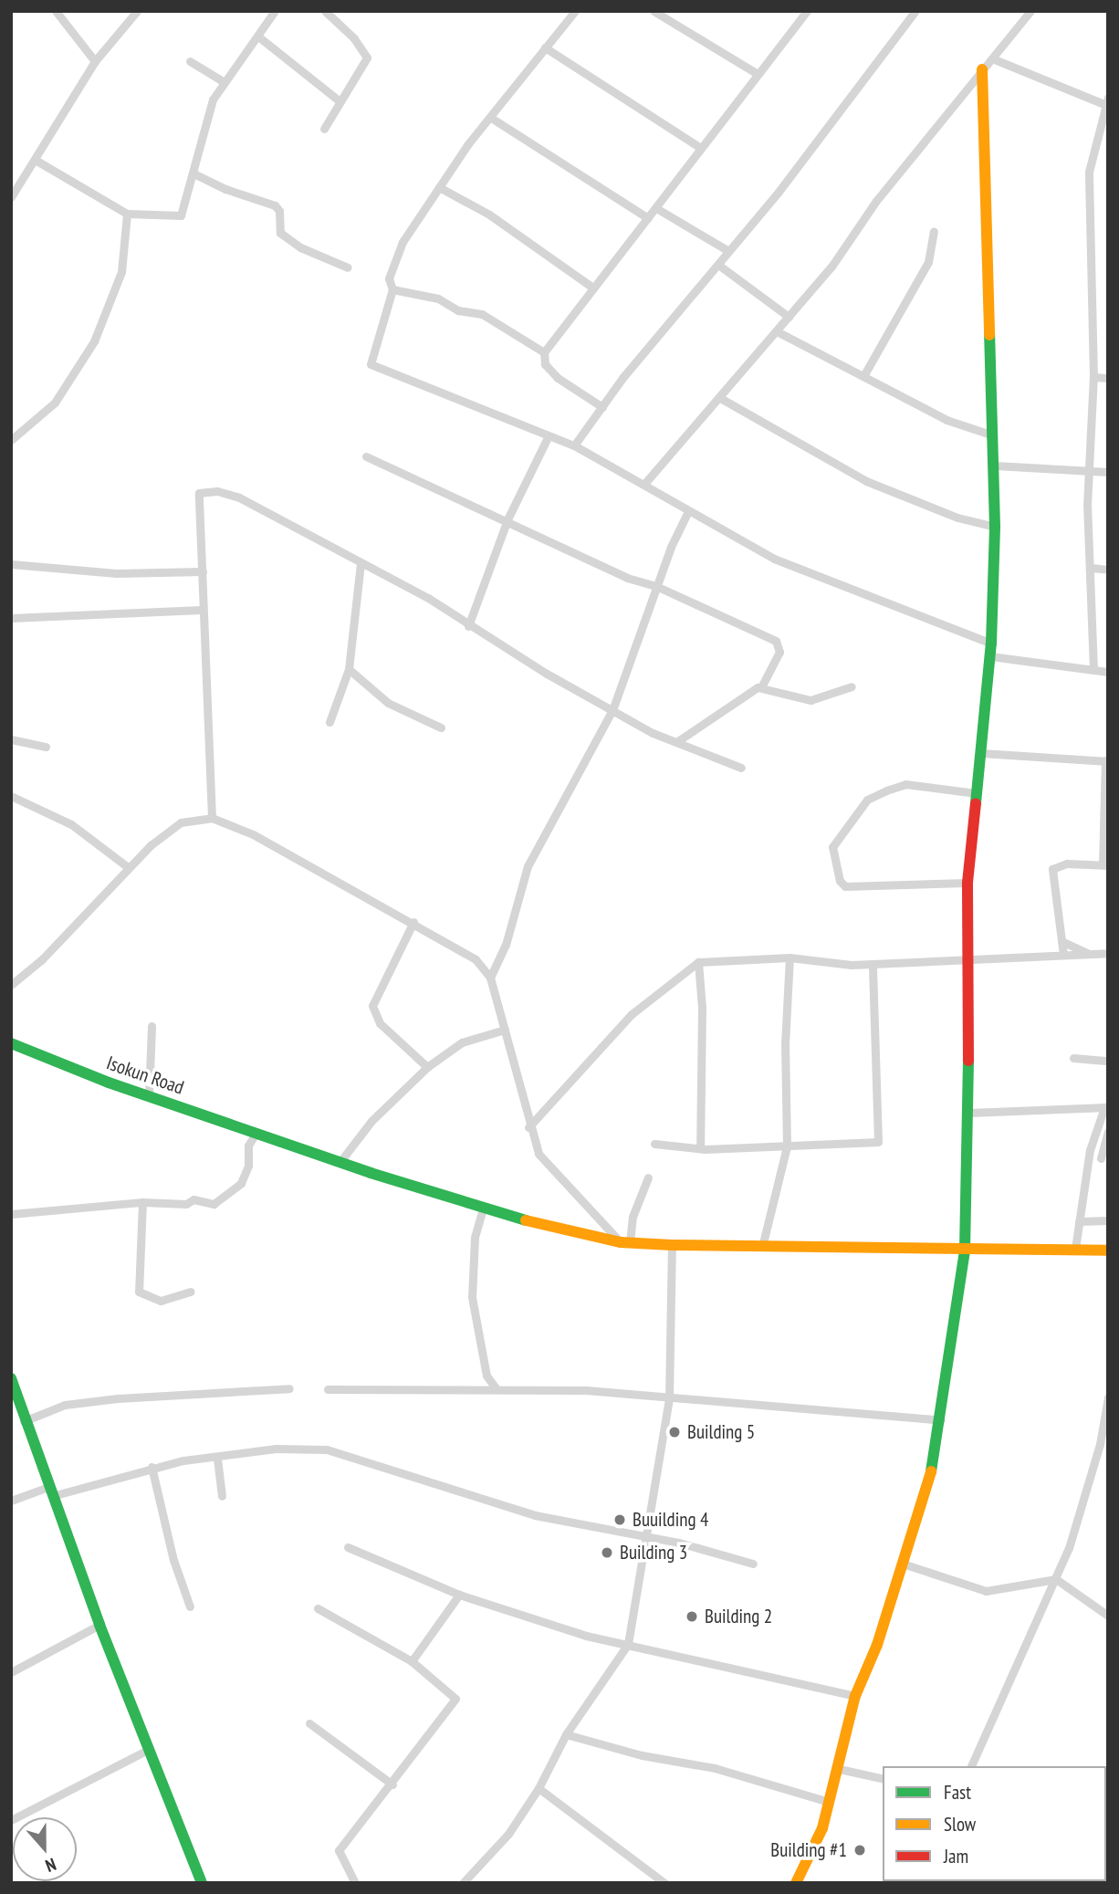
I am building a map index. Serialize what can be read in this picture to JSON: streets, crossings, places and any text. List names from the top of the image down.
{
  "streets": {
    "street": ["Isokun Road"]
  },
  "places": [
    "Building 5",
    "Buuilding 4",
    "Building 3",
    "Building 2",
    "Building #1"
  ],
  "legend": ["Fast", "Slow", "Jam"],
  "north": "bottom"
}
